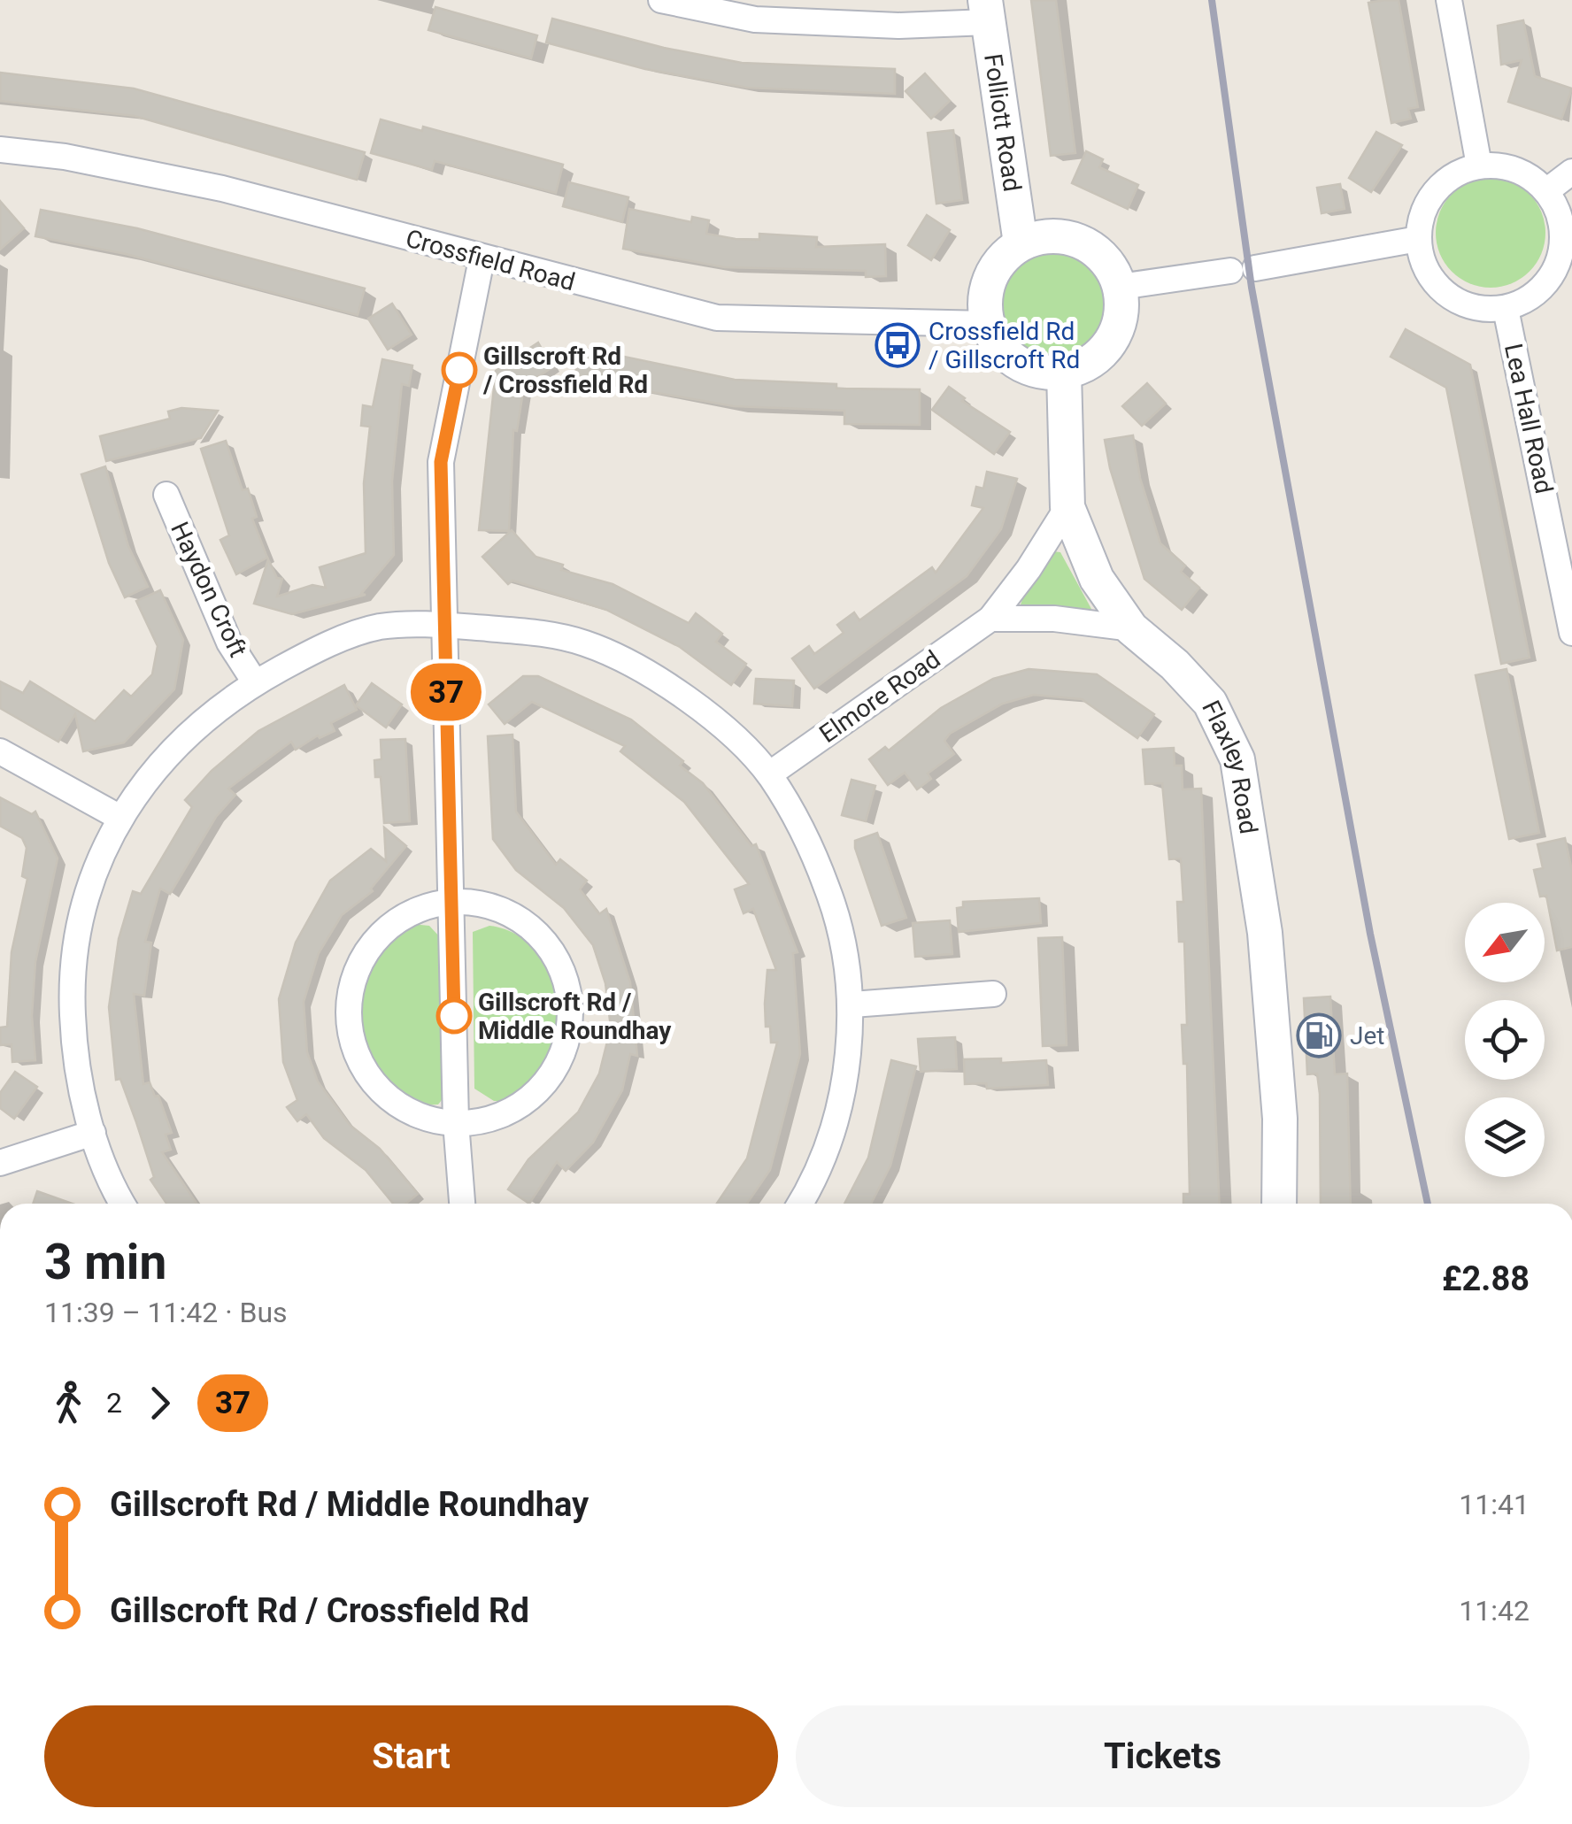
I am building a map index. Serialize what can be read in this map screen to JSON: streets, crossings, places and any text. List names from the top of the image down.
{
  "streets": {
    "street": [
      "Folliott Road",
      "Crossfield Road",
      "Lea Hall Road",
      "Haydon Croft",
      "Elmore Road",
      "Flaxley Road"
    ]
  },
  "crossings": [
    ["Folliott Road", "Crossfield Road"],
    ["Folliott Road", "Flaxley Road"],
    ["Crossfield Road", "Flaxley Road"],
    ["Elmore Road", "Flaxley Road"]
  ],
  "places": {
    "bus stop": ["Crossfield Rd / Gillscroft Rd"],
    "other": ["Gillscroft Rd / Crossfield Rd", "Gillscroft Rd / Middle Roundhay"],
    "fuel station": ["Jet"]
  },
  "lines": ["bus line 37"],
  "north": "bottom left",
  "page": {
    "on_map": "37",
    "heading": ["3 min", "11:39 – 11:42 · Bus", "£2.88"],
    "legs": ["2", "37"],
    "list": [
      {
        "name": "Gillscroft Rd / Middle Roundhay",
        "value": "11:41"
      },
      {
        "name": "Gillscroft Rd / Crossfield Rd",
        "value": "11:42"
      }
    ],
    "buttons": ["Start", "Tickets"]
  }
}
